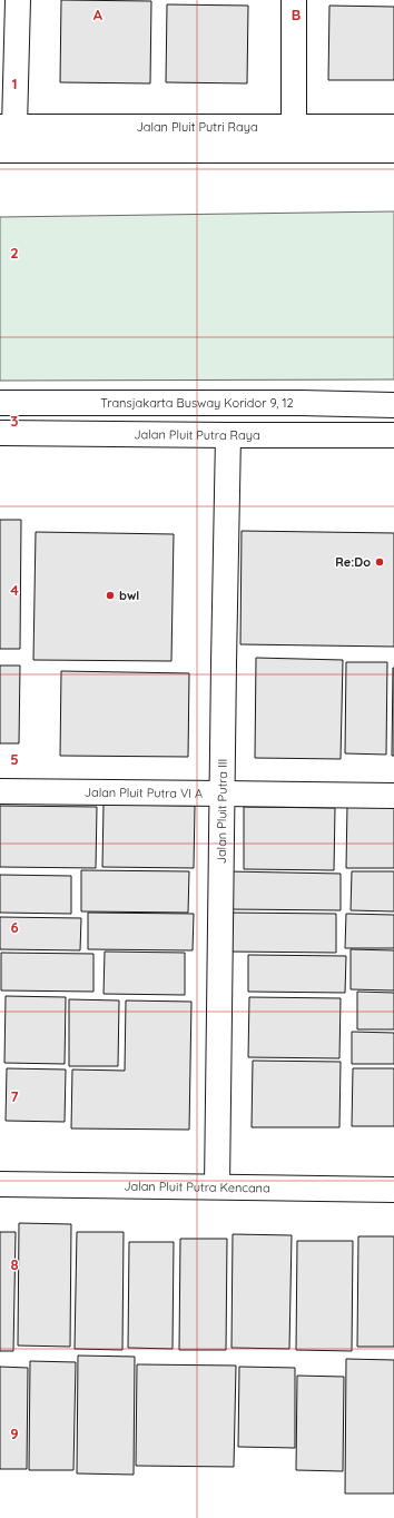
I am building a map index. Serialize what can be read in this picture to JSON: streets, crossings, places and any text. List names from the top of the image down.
{
  "streets": {
    "street": [
      "Jalan Pluit Putri Raya",
      "Transjakarta Busway Koridor 9, 12",
      "Jalan Pluit Putra Raya",
      "Jalan Pluit Putra VI A",
      "Jalan Pluit Putra III",
      "Jalan Pluit Putra Kencana"
    ]
  },
  "crossings": [
    ["Jalan Pluit Putra Raya", "Jalan Pluit Putra III"],
    ["Jalan Pluit Putra VI A", "Jalan Pluit Putra III"],
    ["Jalan Pluit Putra III", "Jalan Pluit Putra Kencana"]
  ],
  "places": ["Re:Do", "bwl"],
  "grid": {
    "columns": ["A", "B"],
    "rows": [
      "1",
      "2",
      "3",
      "4",
      "5",
      "6",
      "7",
      "8",
      "9"
    ]
  }
}
